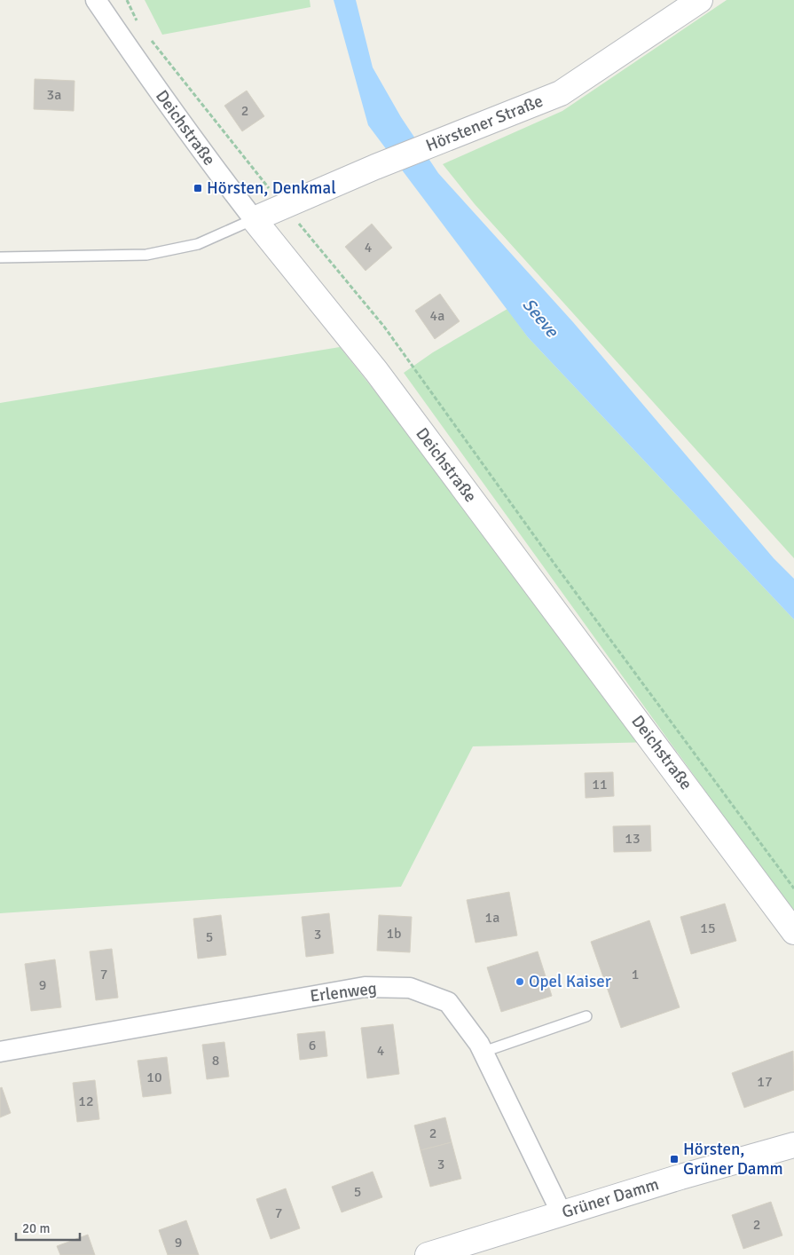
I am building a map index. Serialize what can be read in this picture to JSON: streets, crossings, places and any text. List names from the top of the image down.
{
  "streets": {
    "street": [
      "Hörstener Straße",
      "Deichstraße",
      "Erlenweg",
      "Grüner Damm"
    ]
  },
  "crossings": [
    ["Hörstener Straße", "Deichstraße"],
    ["Erlenweg", "Grüner Damm"]
  ],
  "water": ["Seeve"],
  "places": {
    "transit": ["Hörsten, Denkmal", "Hörsten, Grüner Damm"],
    "other": ["Opel Kaiser"]
  },
  "house_numbers": [
    "3a",
    "2",
    "4",
    "4a",
    "11",
    "13",
    "1a",
    "15",
    "1b",
    "3",
    "5",
    "7",
    "1",
    "9",
    "6",
    "4",
    "8",
    "10",
    "17",
    "12",
    "2",
    "3",
    "5",
    "7",
    "2",
    "9"
  ],
  "scale_bar": "20 m"
}
